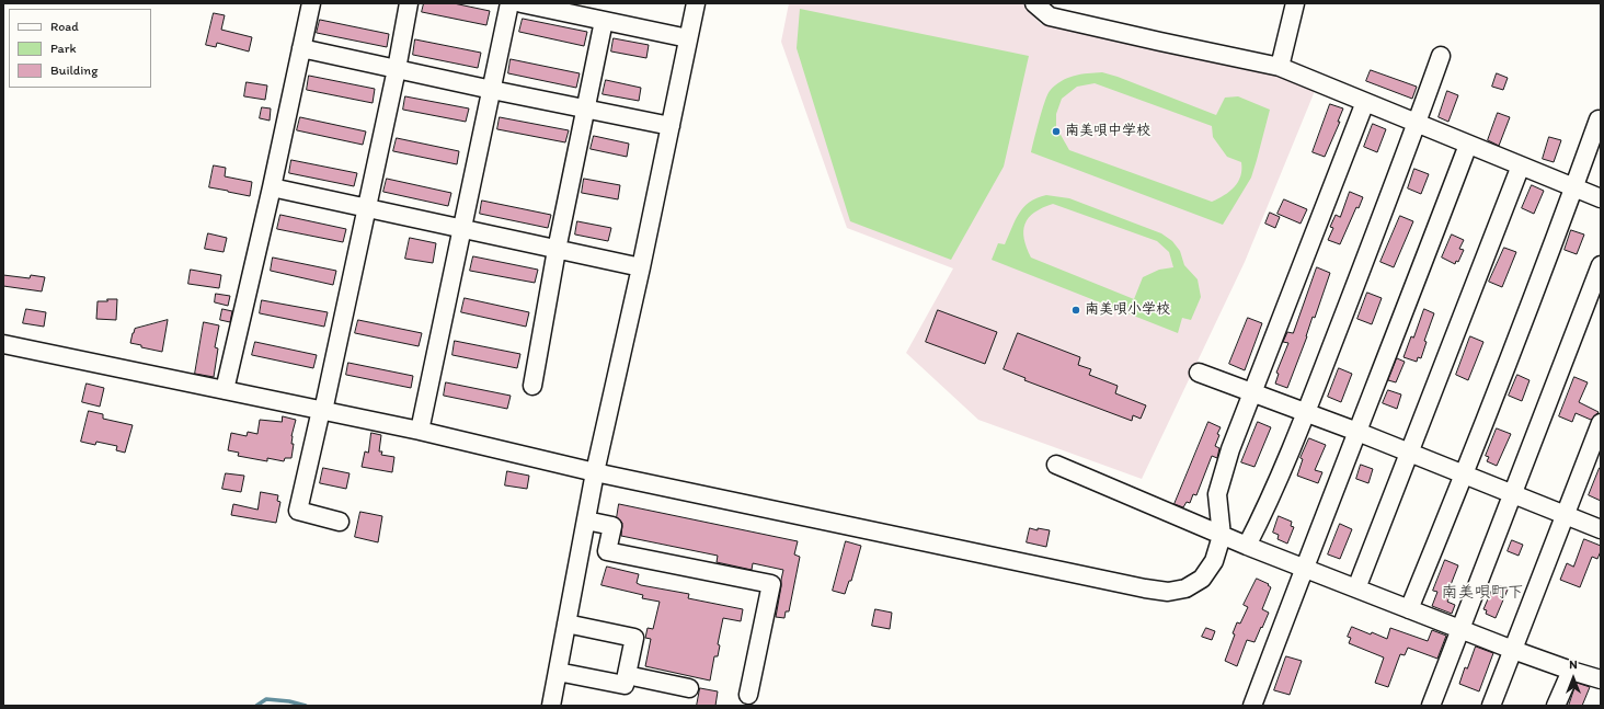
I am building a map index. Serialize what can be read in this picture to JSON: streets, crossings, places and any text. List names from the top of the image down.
{
  "districts": ["南美唄町下"],
  "places": ["南美唄中学校", "南美唄小学校"],
  "legend": ["Road", "Park", "Building"],
  "north": "top"
}
